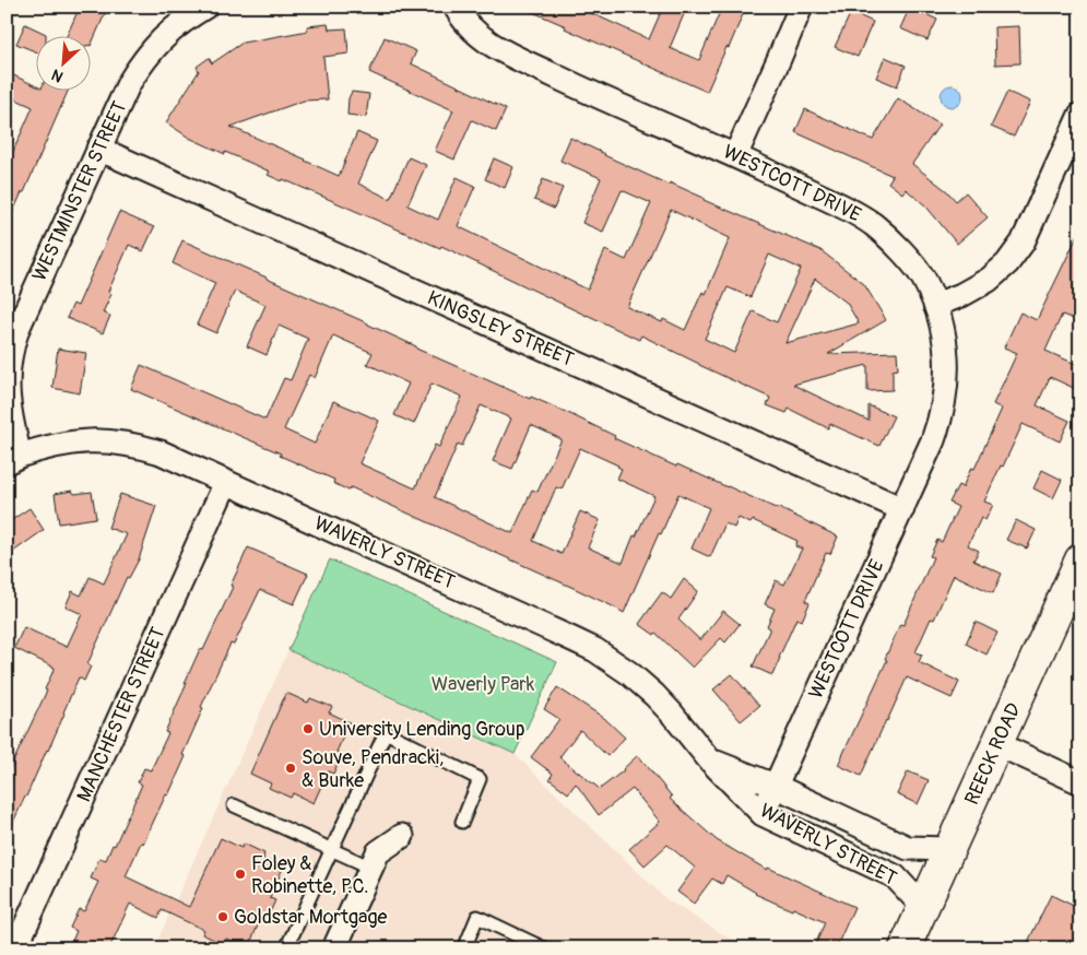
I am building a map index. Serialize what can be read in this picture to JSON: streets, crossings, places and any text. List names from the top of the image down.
{
  "streets": {
    "street": [
      "WESTCOTT DRIVE",
      "WESTMINSTER STREET",
      "KINGSLEY STREET",
      "WAVERLY STREET",
      "MANCHESTER STREET",
      "REECK ROAD"
    ]
  },
  "crossings": [
    ["WESTCOTT DRIVE", "KINGSLEY STREET"],
    ["WESTCOTT DRIVE", "WAVERLY STREET"],
    ["WESTMINSTER STREET", "KINGSLEY STREET"],
    ["WESTMINSTER STREET", "WAVERLY STREET"],
    ["WAVERLY STREET", "MANCHESTER STREET"],
    ["WAVERLY STREET", "REECK ROAD"]
  ],
  "parks": ["Waverly Park"],
  "places": [
    "University Lending Group",
    "Souve, Pendracki, & Burke",
    "Foley & Robinette, P.C.",
    "Goldstar Mortgage"
  ],
  "north": "bottom left"
}
